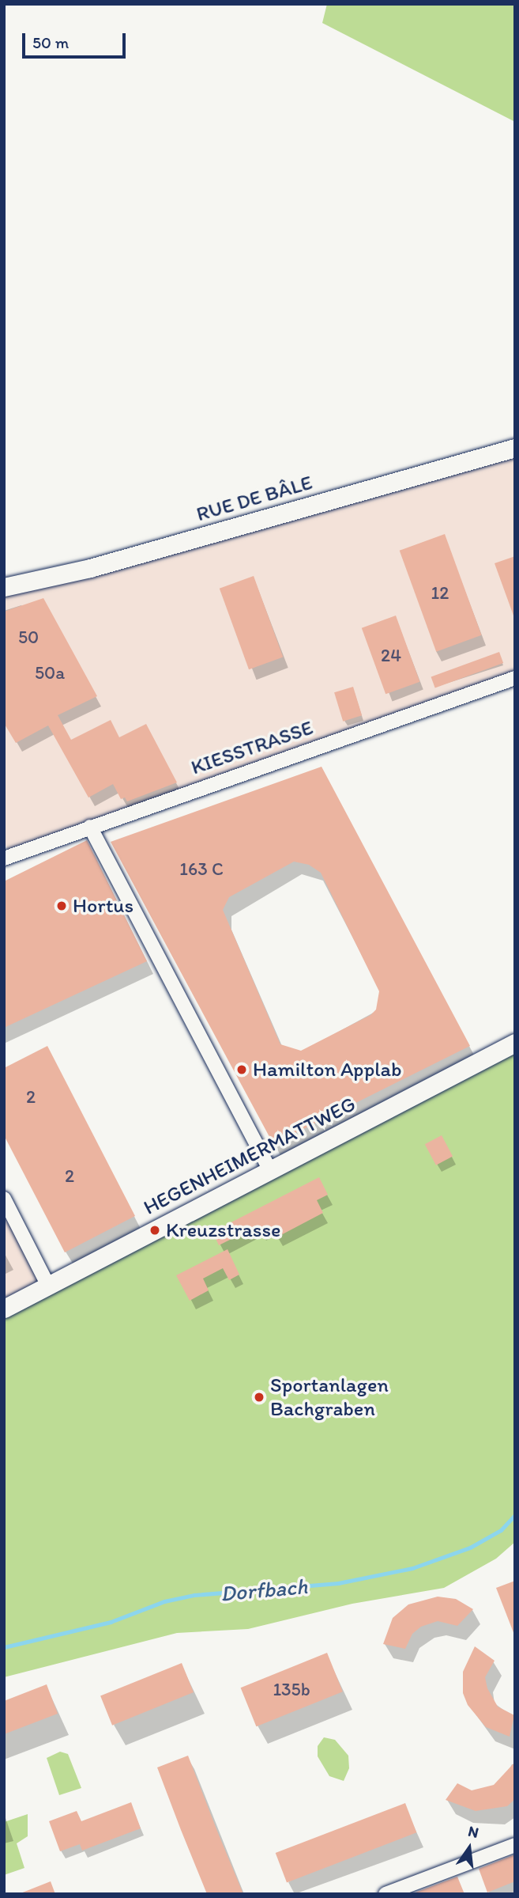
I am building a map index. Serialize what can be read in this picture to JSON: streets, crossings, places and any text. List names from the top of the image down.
{
  "streets": {
    "street": ["RUE DE BÂLE", "KIESSTRASSE", "HEGENHEIMERMATTWEG"]
  },
  "water": ["Dorfbach"],
  "places": [
    "Hortus",
    "Hamilton Applab",
    "Kreuzstrasse",
    "Sportanlagen Bachgraben"
  ],
  "house_numbers": [
    "12",
    "50",
    "24",
    "50a",
    "163 C",
    "2",
    "2",
    "135b"
  ],
  "scale_bar": "50 m",
  "north": "top"
}
